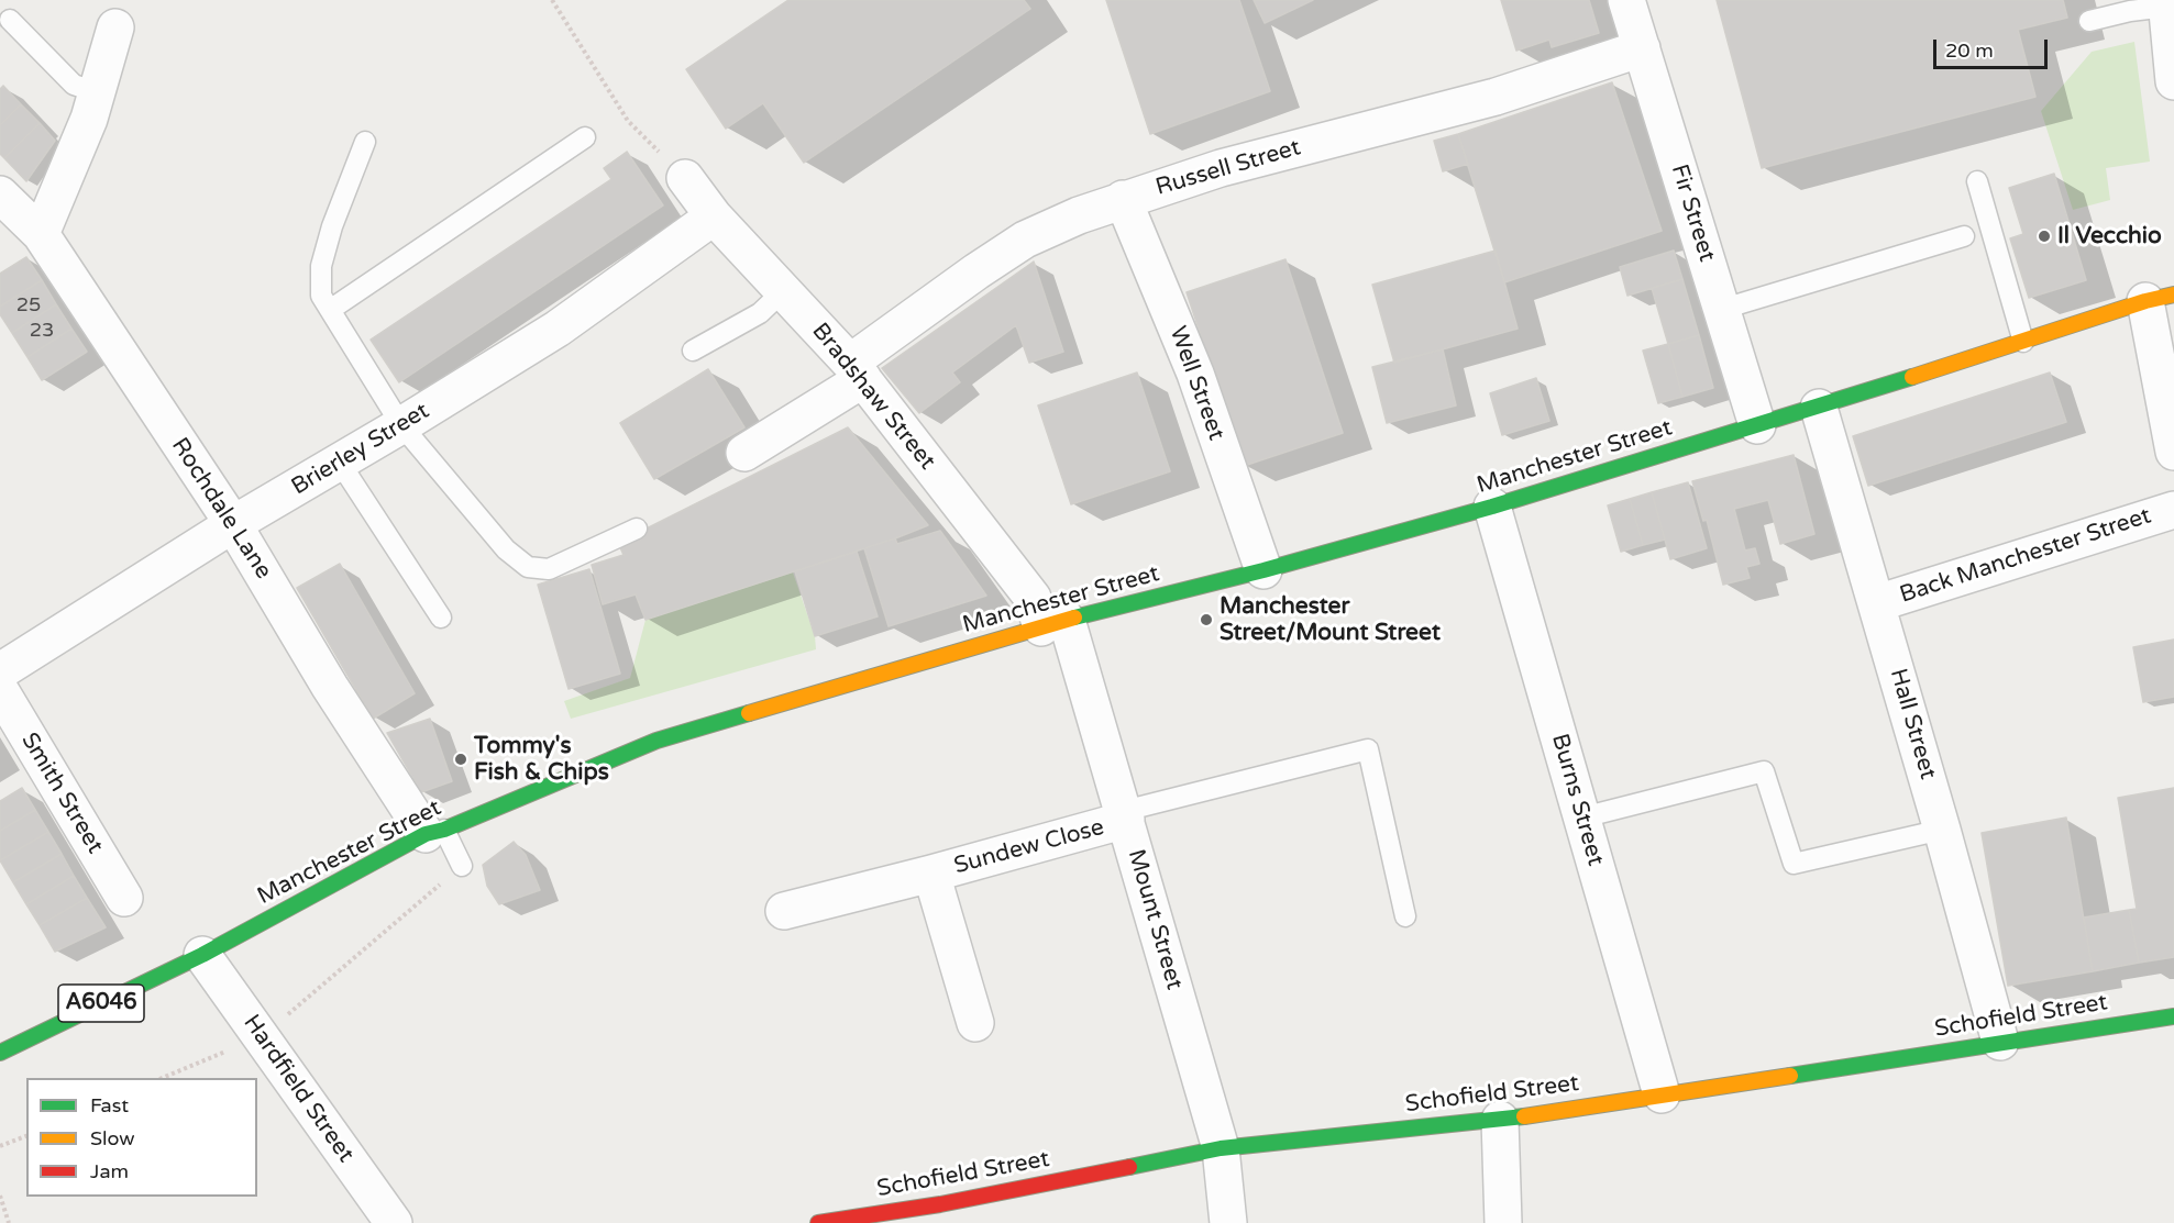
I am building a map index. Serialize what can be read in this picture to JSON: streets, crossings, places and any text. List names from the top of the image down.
{
  "streets": {
    "main road": ["Manchester Street", "A6046", "Schofield Street"],
    "street": [
      "Russell Street",
      "Fir Street",
      "Well Street",
      "Bradshaw Street",
      "Brierley Street",
      "Rochdale Lane",
      "Back Manchester Street",
      "Hall Street",
      "Smith Street",
      "Burns Street",
      "Sundew Close",
      "Mount Street",
      "Hardfield Street"
    ]
  },
  "crossings": [
    ["Russell Street", "Fir Street"],
    ["Russell Street", "Well Street"],
    ["Russell Street", "Bradshaw Street"],
    ["Fir Street", "Manchester Street"],
    ["Well Street", "Manchester Street"],
    ["Bradshaw Street", "Brierley Street"],
    ["Bradshaw Street", "Manchester Street"],
    ["Bradshaw Street", "Mount Street"],
    ["Brierley Street", "Rochdale Lane"],
    ["Manchester Street", "Rochdale Lane"],
    ["Manchester Street", "Hall Street"],
    ["Manchester Street", "Burns Street"],
    ["Manchester Street", "Mount Street"],
    ["Manchester Street", "Hardfield Street"],
    ["Back Manchester Street", "Hall Street"],
    ["Hall Street", "Schofield Street"],
    ["Burns Street", "Schofield Street"],
    ["Sundew Close", "Mount Street"],
    ["Mount Street", "Schofield Street"]
  ],
  "places": ["Il Vecchio", "Manchester Street/Mount Street", "Tommy's Fish & Chips"],
  "house_numbers": ["25", "23"],
  "legend": ["Fast", "Slow", "Jam"],
  "scale_bar": "20 m"
}
